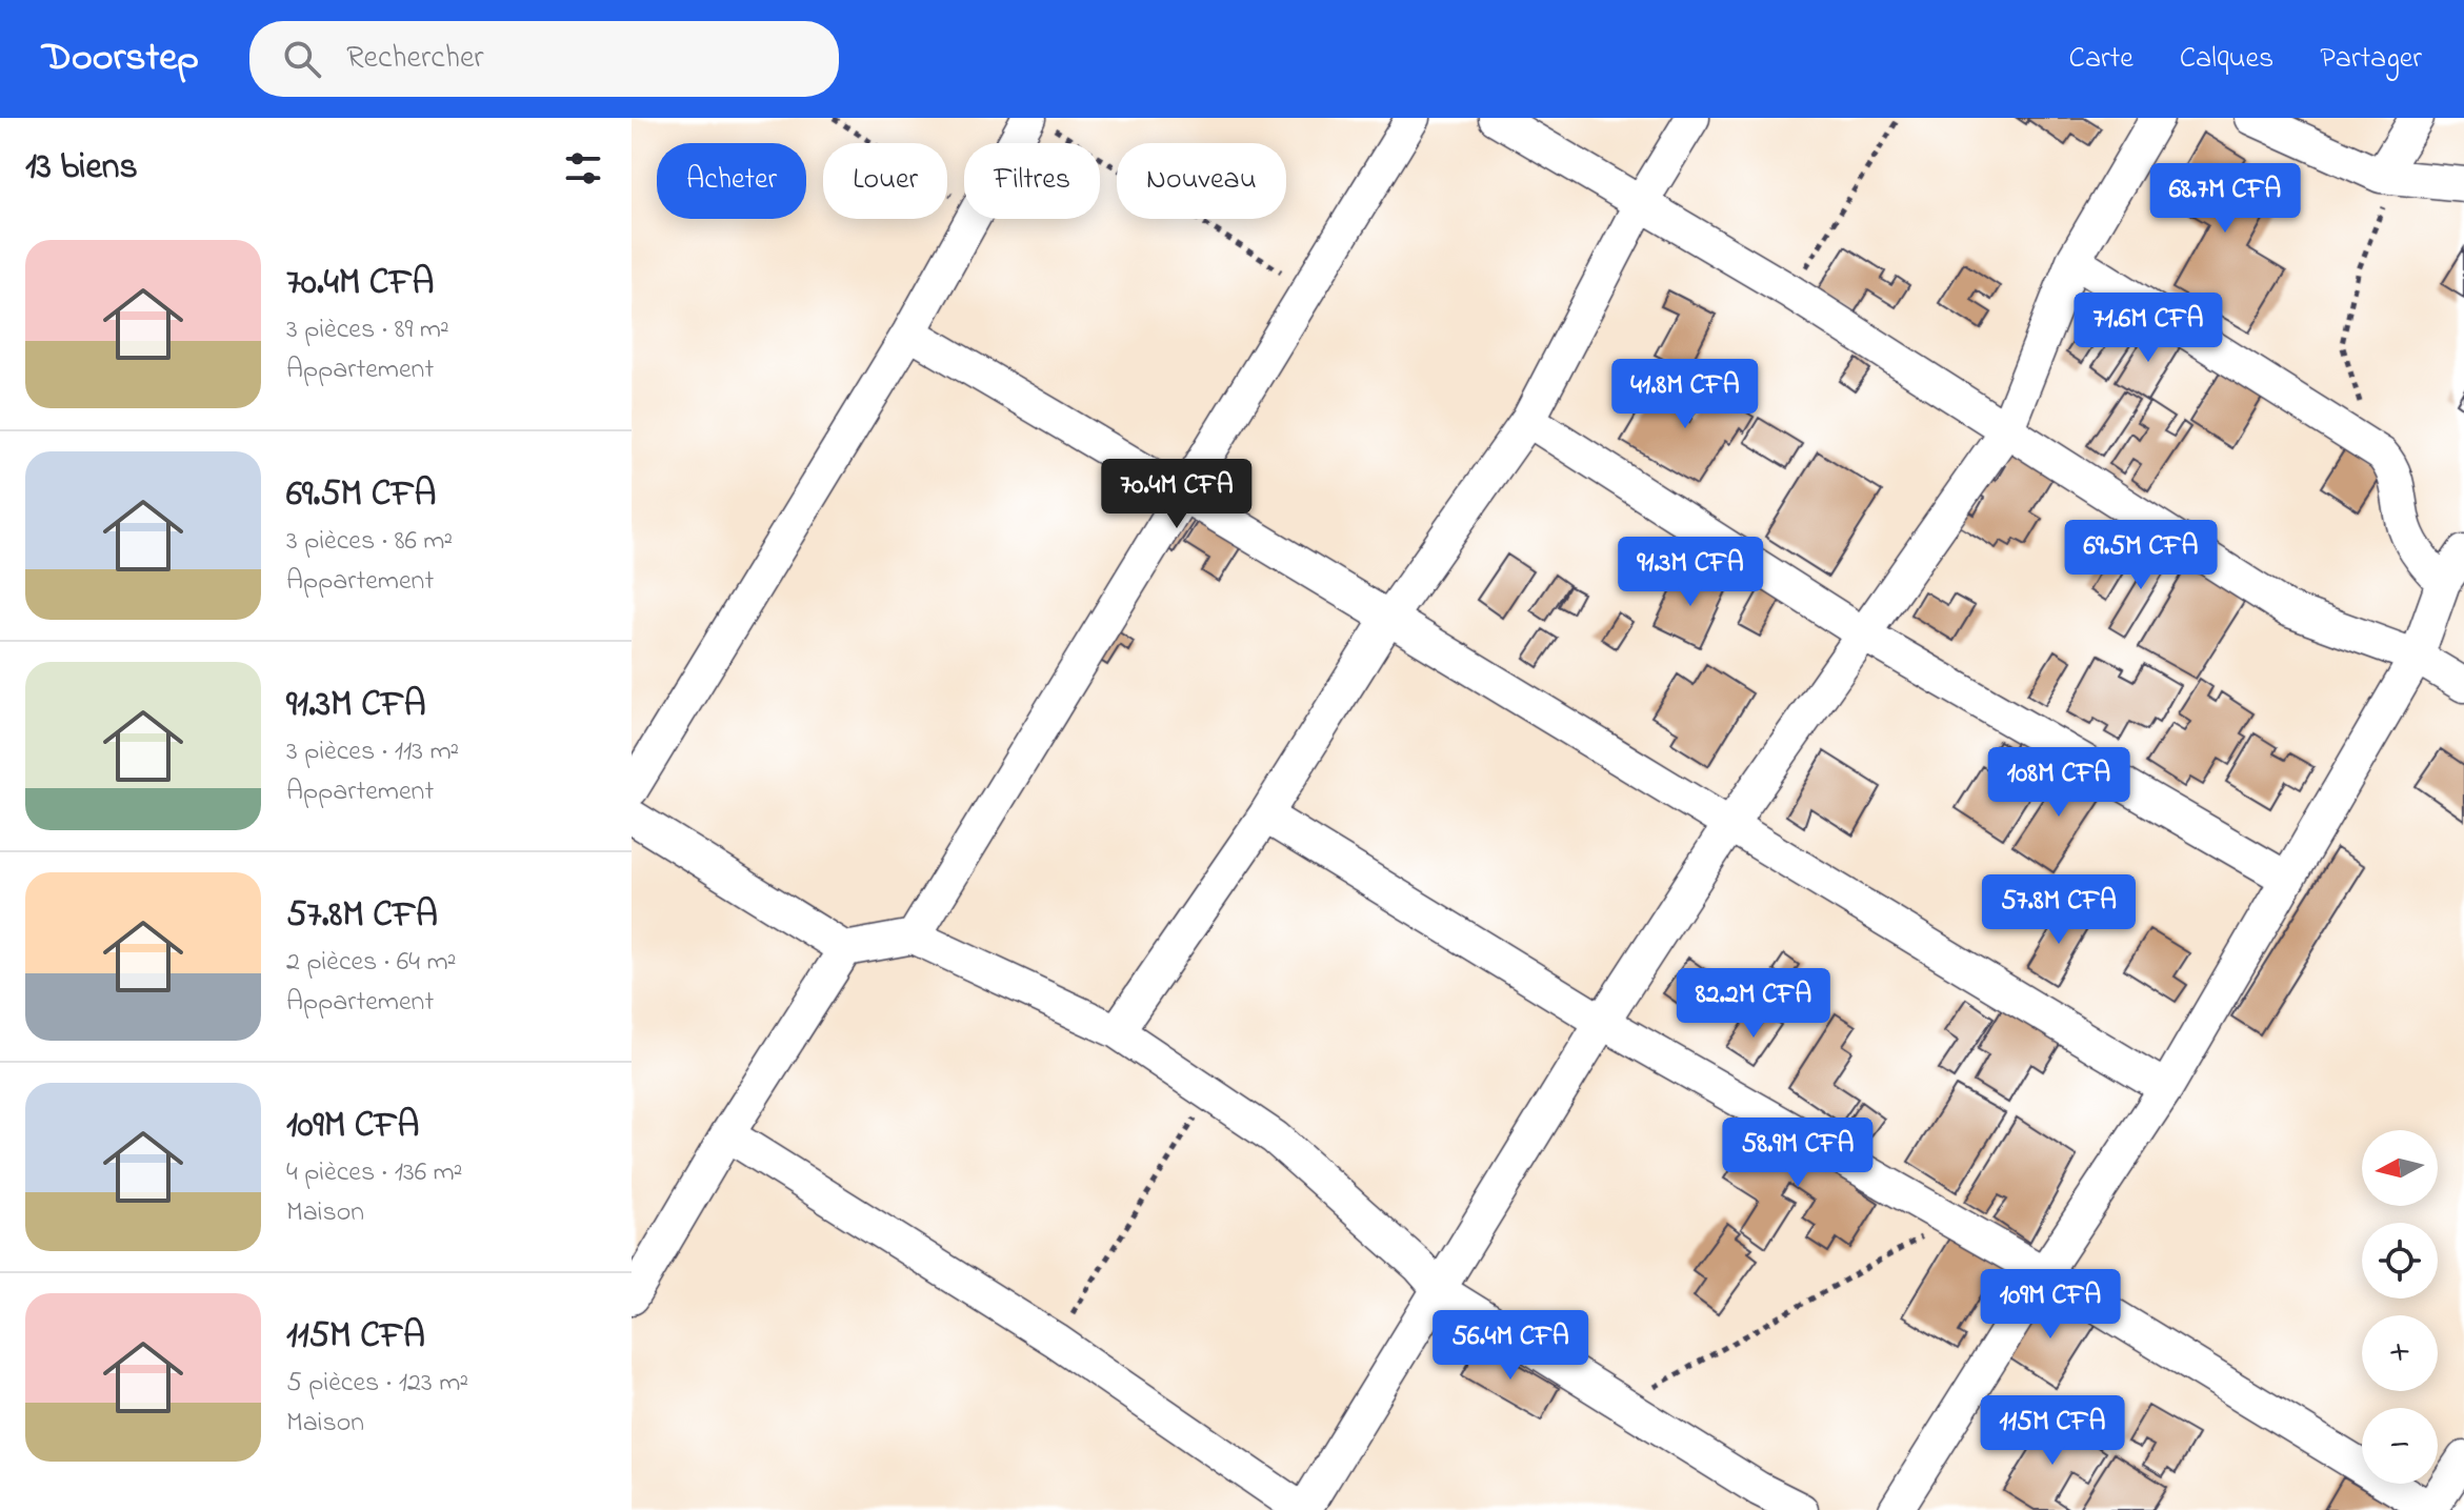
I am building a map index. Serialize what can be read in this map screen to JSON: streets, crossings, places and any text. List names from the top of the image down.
{
  "north": "left",
  "page": {
    "header": "Doorstep",
    "search": "Rechercher",
    "nav": ["Carte", "Calques", "Partager"],
    "heading": "13 biens",
    "chip": [
      "Acheter",
      "Louer",
      "Filtres",
      "Nouveau"
    ],
    "price": [
      "68.7M CFA",
      "71.6M CFA",
      "41.8M CFA",
      "70.4M CFA",
      "69.5M CFA",
      "91.3M CFA",
      "108M CFA",
      "57.8M CFA",
      "82.2M CFA",
      "58.9M CFA",
      "109M CFA",
      "56.4M CFA",
      "115M CFA"
    ],
    "list": [
      {
        "name": "70.4M CFA",
        "note": "3 pièces · 89 m² · Appartement"
      },
      {
        "name": "69.5M CFA",
        "note": "3 pièces · 86 m² · Appartement"
      },
      {
        "name": "91.3M CFA",
        "note": "3 pièces · 113 m² · Appartement"
      },
      {
        "name": "57.8M CFA",
        "note": "2 pièces · 64 m² · Appartement"
      },
      {
        "name": "109M CFA",
        "note": "4 pièces · 136 m² · Maison"
      },
      {
        "name": "115M CFA",
        "note": "5 pièces · 123 m² · Maison"
      }
    ],
    "map_buttons": ["+", "−"]
  }
}
